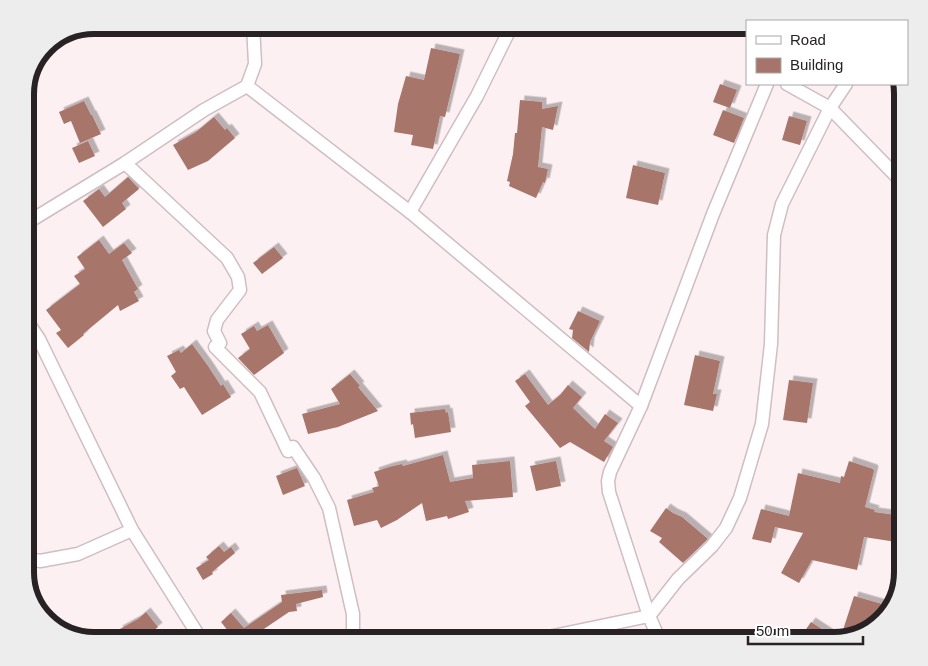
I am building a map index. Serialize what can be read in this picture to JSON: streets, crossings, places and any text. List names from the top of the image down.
{
  "legend": ["Road", "Building"],
  "scale_bar": "50 m"
}
